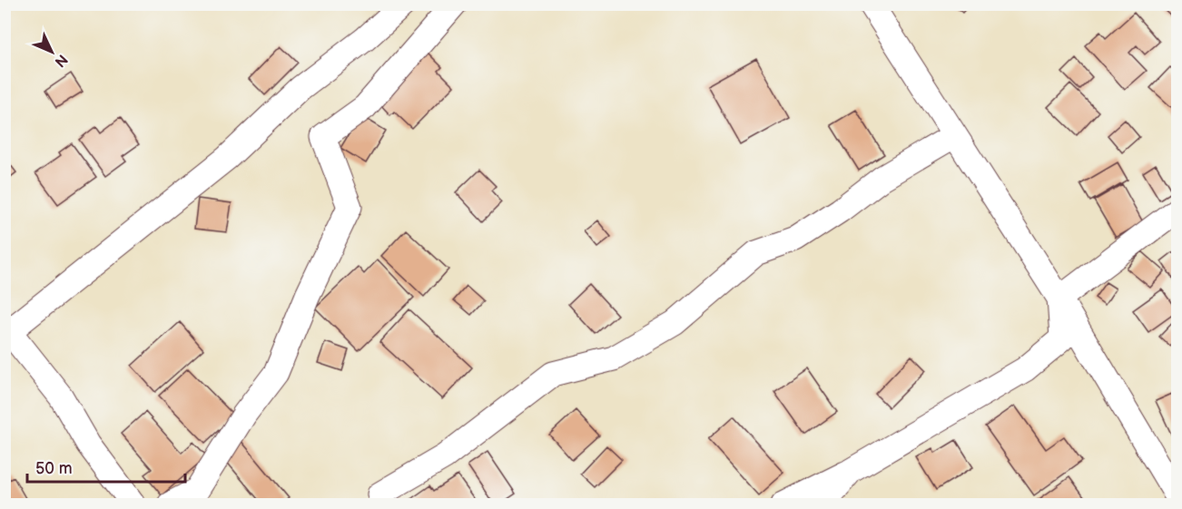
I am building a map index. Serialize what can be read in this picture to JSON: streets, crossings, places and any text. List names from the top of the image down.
{
  "scale_bar": "50 m",
  "north": "bottom right"
}
